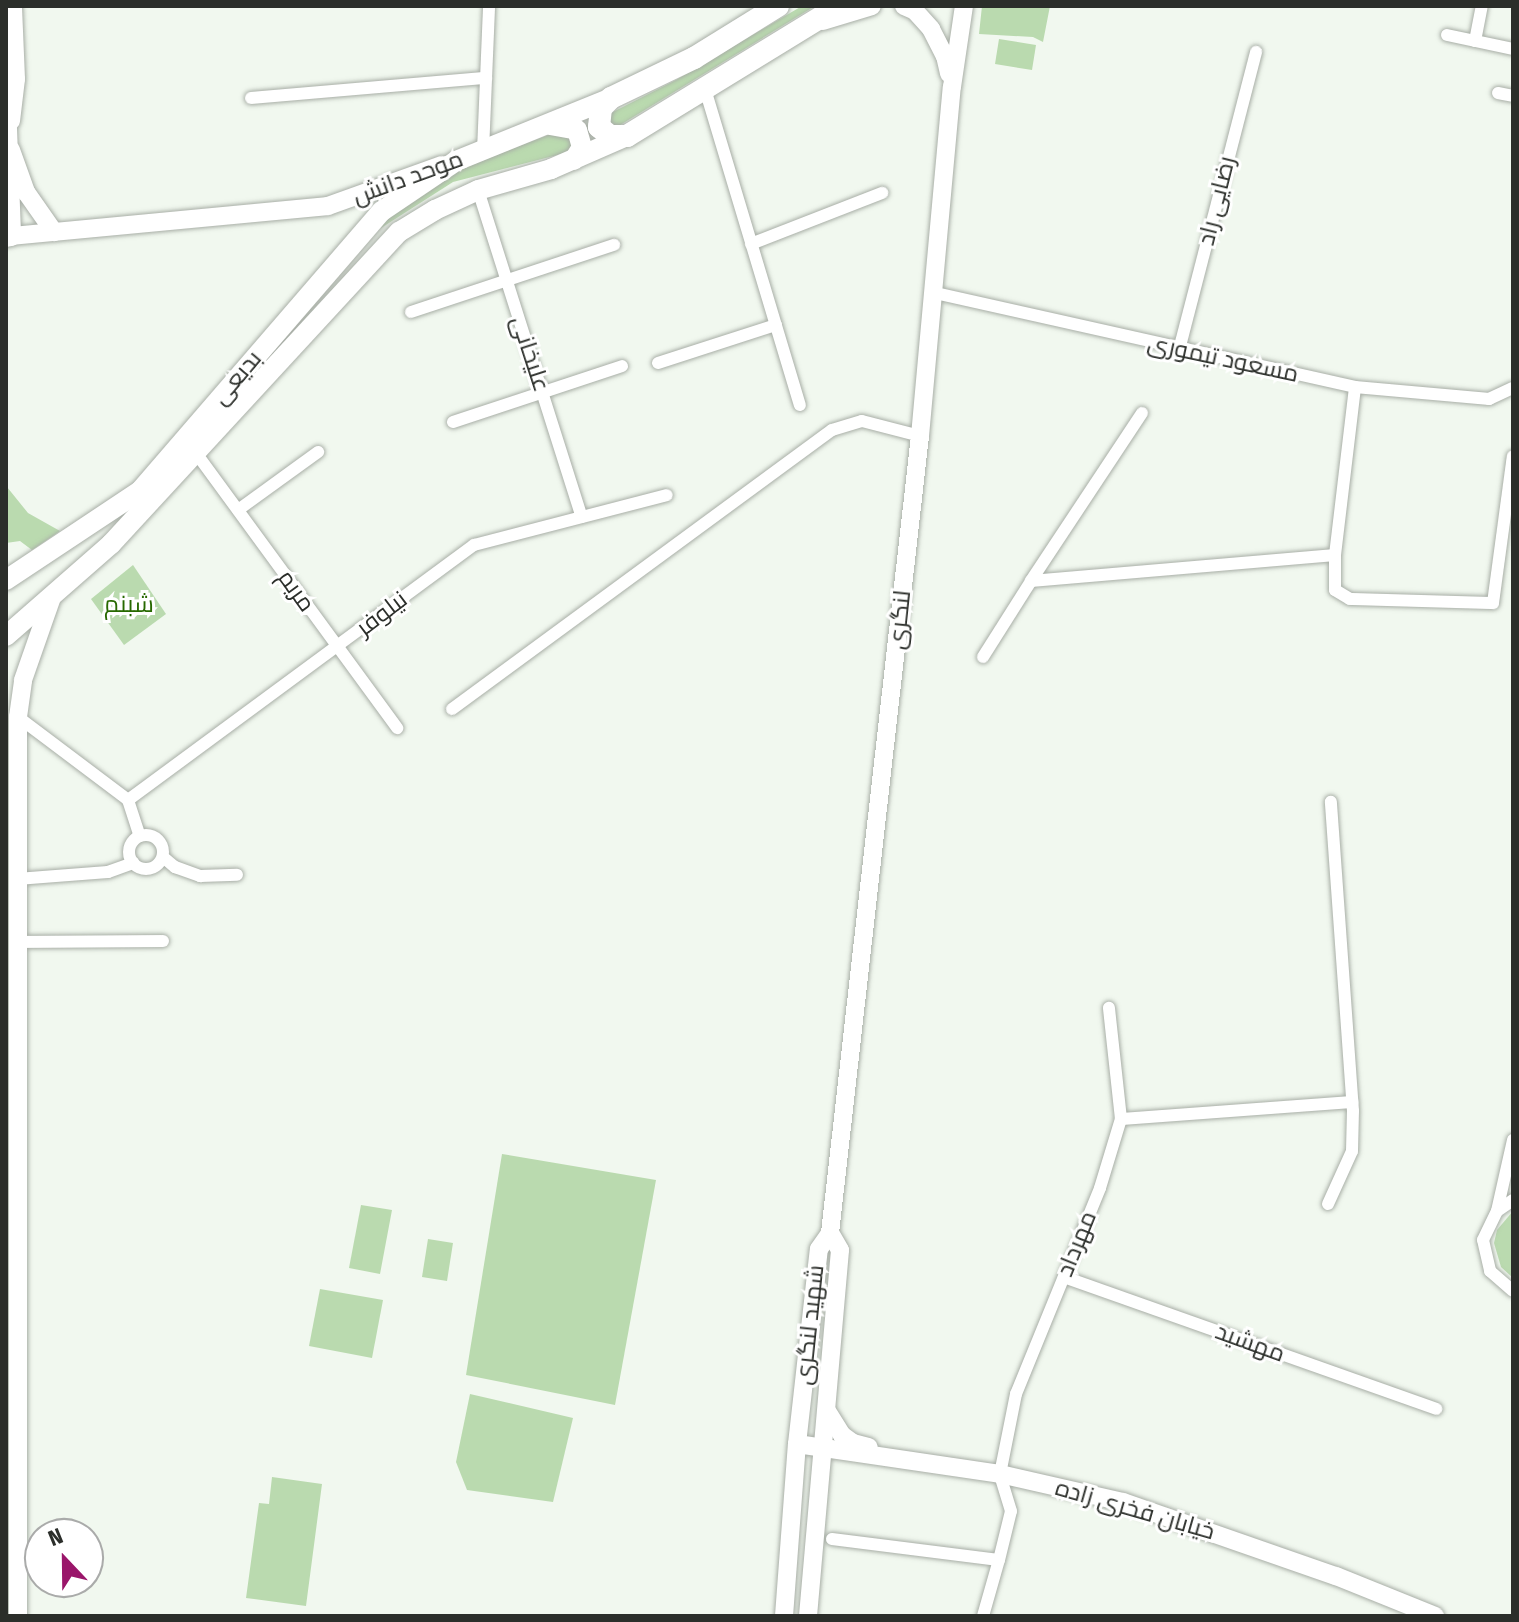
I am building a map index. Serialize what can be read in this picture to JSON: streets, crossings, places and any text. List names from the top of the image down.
{
  "streets": {
    "highway": ["موحد دانش"],
    "main road": [
      "بدیعی",
      "لنگری",
      "شهید لنگری",
      "خیابان فخری زاده"
    ],
    "street": [
      "رضایی راد",
      "علیخانی",
      "مسعود تیموری",
      "مریم",
      "نیلوفر",
      "مهرداد",
      "مهشید"
    ]
  },
  "crossings": [
    ["موحد دانش", "علیخانی"],
    ["موحد دانش", "بدیعی"],
    ["رضایی راد", "مسعود تیموری"],
    ["علیخانی", "نیلوفر"],
    ["مسعود تیموری", "لنگری"],
    ["بدیعی", "مریم"],
    ["مریم", "نیلوفر"],
    ["لنگری", "شهید لنگری"],
    ["مهرداد", "مهشید"],
    ["مهرداد", "خیابان فخری زاده"],
    ["شهید لنگری", "خیابان فخری زاده"]
  ],
  "parks": ["شبنم"],
  "north": "top"
}
